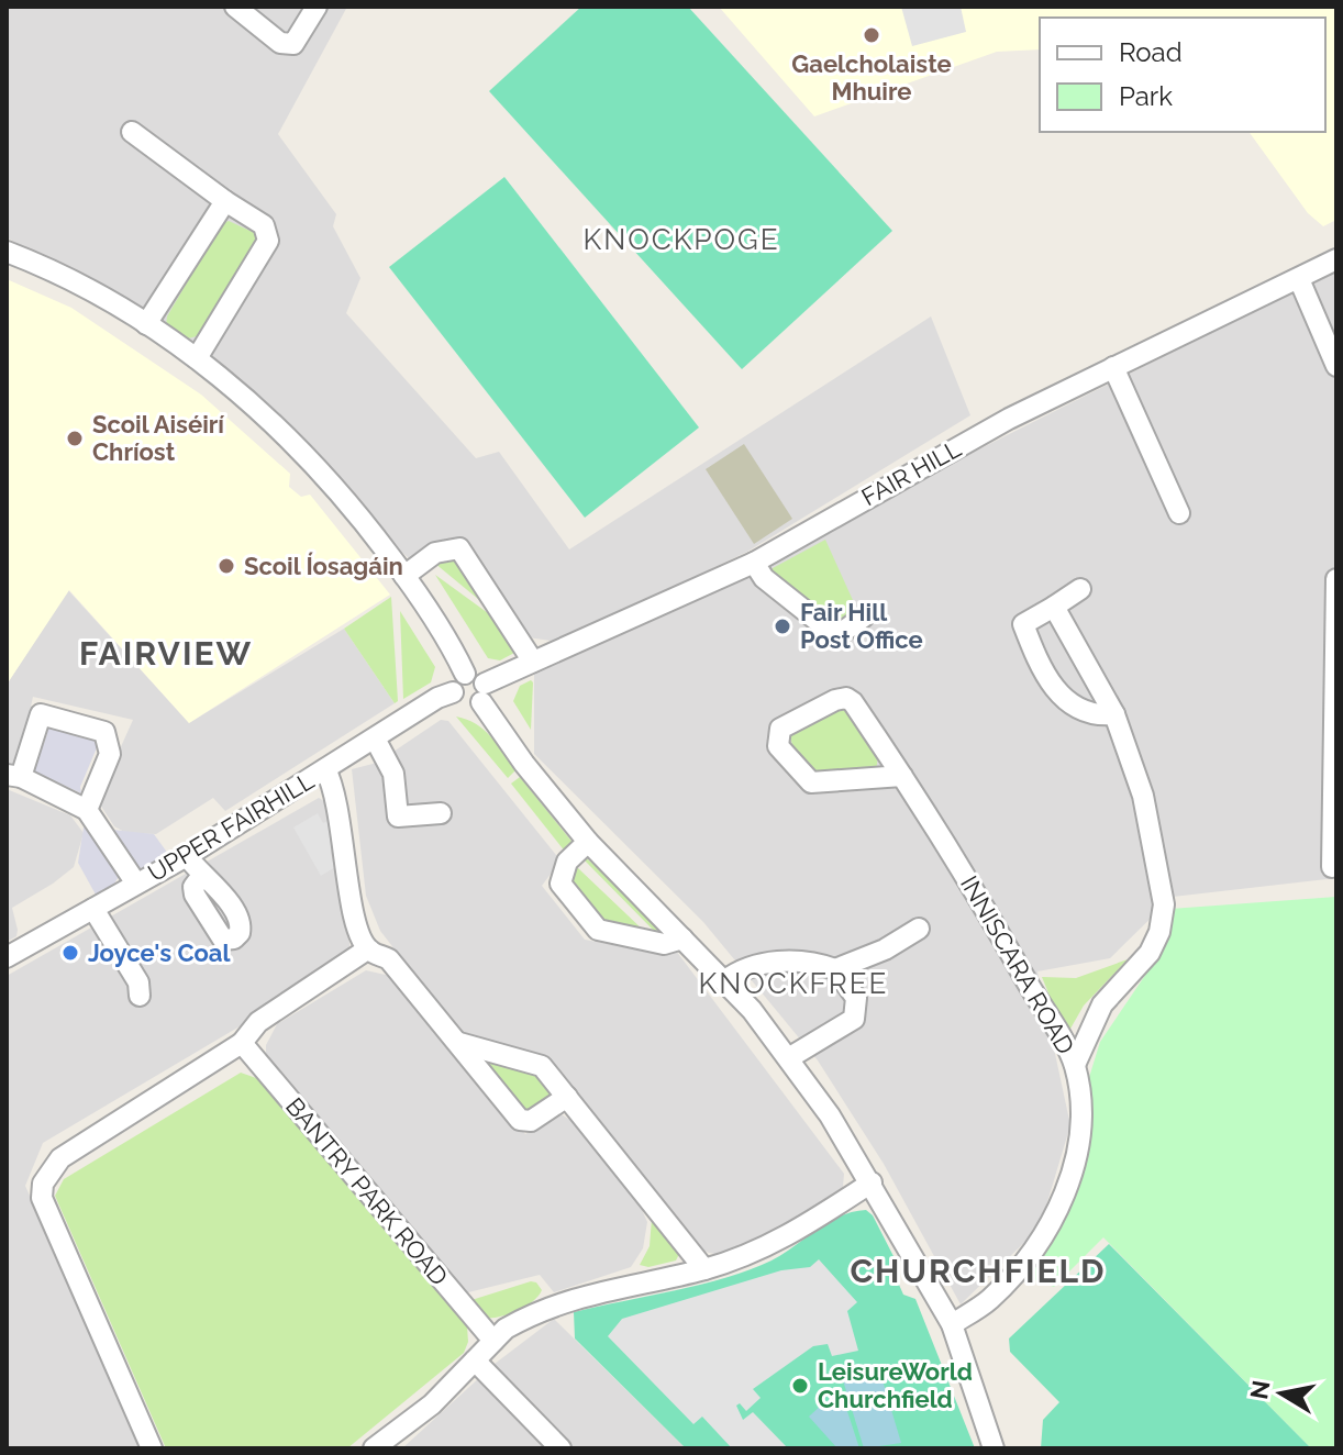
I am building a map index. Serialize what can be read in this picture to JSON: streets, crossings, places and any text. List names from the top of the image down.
{
  "streets": {
    "street": [
      "FAIR HILL",
      "UPPER FAIRHILL",
      "INNISCARA ROAD",
      "BANTRY PARK ROAD"
    ]
  },
  "crossings": [
    ["FAIR HILL", "UPPER FAIRHILL"]
  ],
  "districts": [
    "KNOCKPOGE",
    "FAIRVIEW",
    "KNOCKFREE",
    "CHURCHFIELD"
  ],
  "places": [
    "Gaelcholaiste Mhuire",
    "Scoil Aiséirí Chríost",
    "Scoil Íosagáin",
    "Fair Hill Post Office",
    "Joyce's Coal",
    "LeisureWorld Churchfield"
  ],
  "legend": ["Road", "Park"],
  "north": "left"
}
